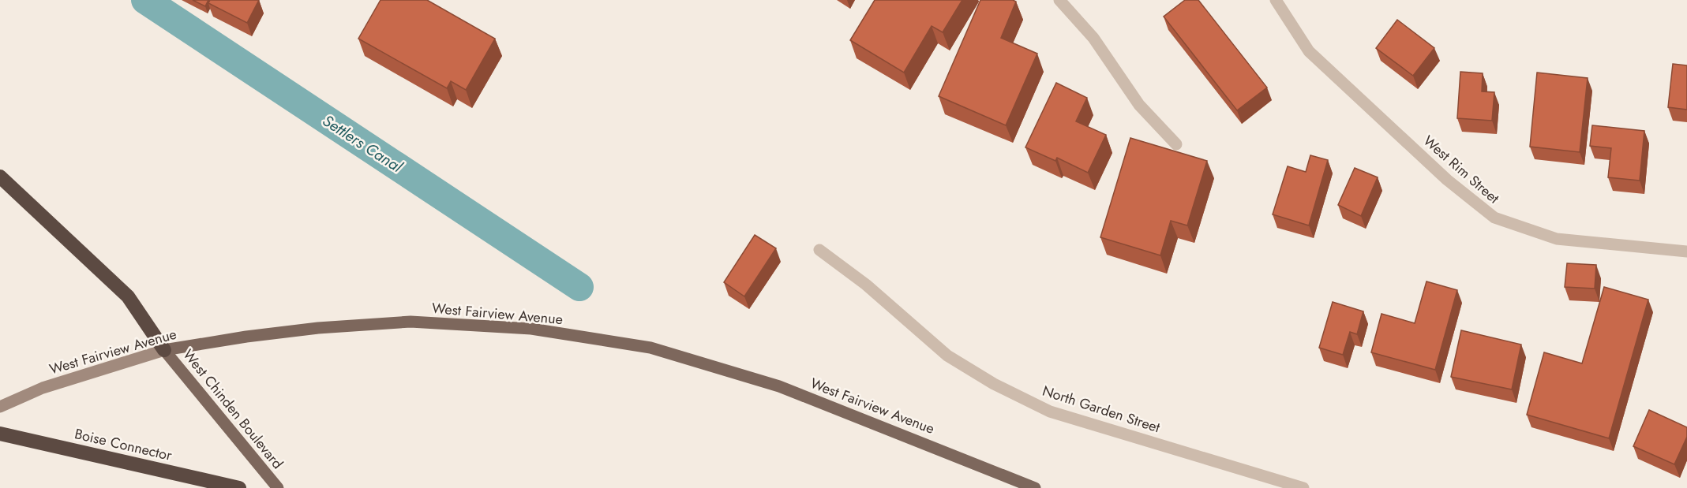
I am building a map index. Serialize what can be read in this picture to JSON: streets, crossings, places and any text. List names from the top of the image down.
{
  "streets": {
    "highway": ["Boise Connector"],
    "main road": ["West Fairview Avenue", "West Chinden Boulevard"],
    "street": ["West Rim Street", "North Garden Street"]
  },
  "crossings": [
    ["West Fairview Avenue", "West Chinden Boulevard"]
  ],
  "water": ["Settlers Canal"]
}
